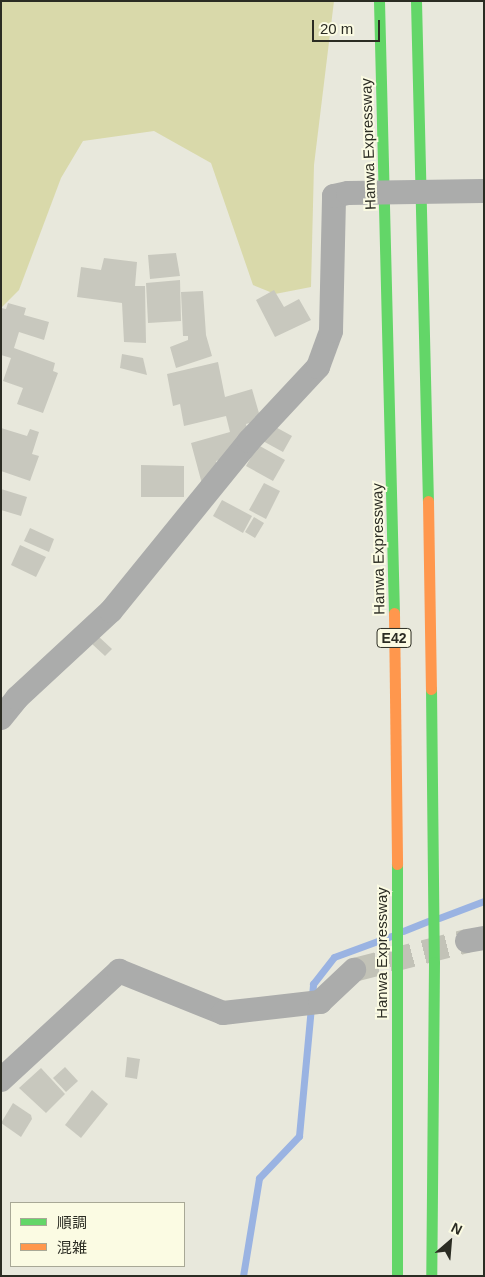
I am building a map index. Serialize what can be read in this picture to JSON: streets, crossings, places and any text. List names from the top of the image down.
{
  "streets": {
    "highway": ["Hanwa Expressway", "E42"]
  },
  "legend": ["順調", "混雑"],
  "scale_bar": "20 m",
  "north": "top right"
}
